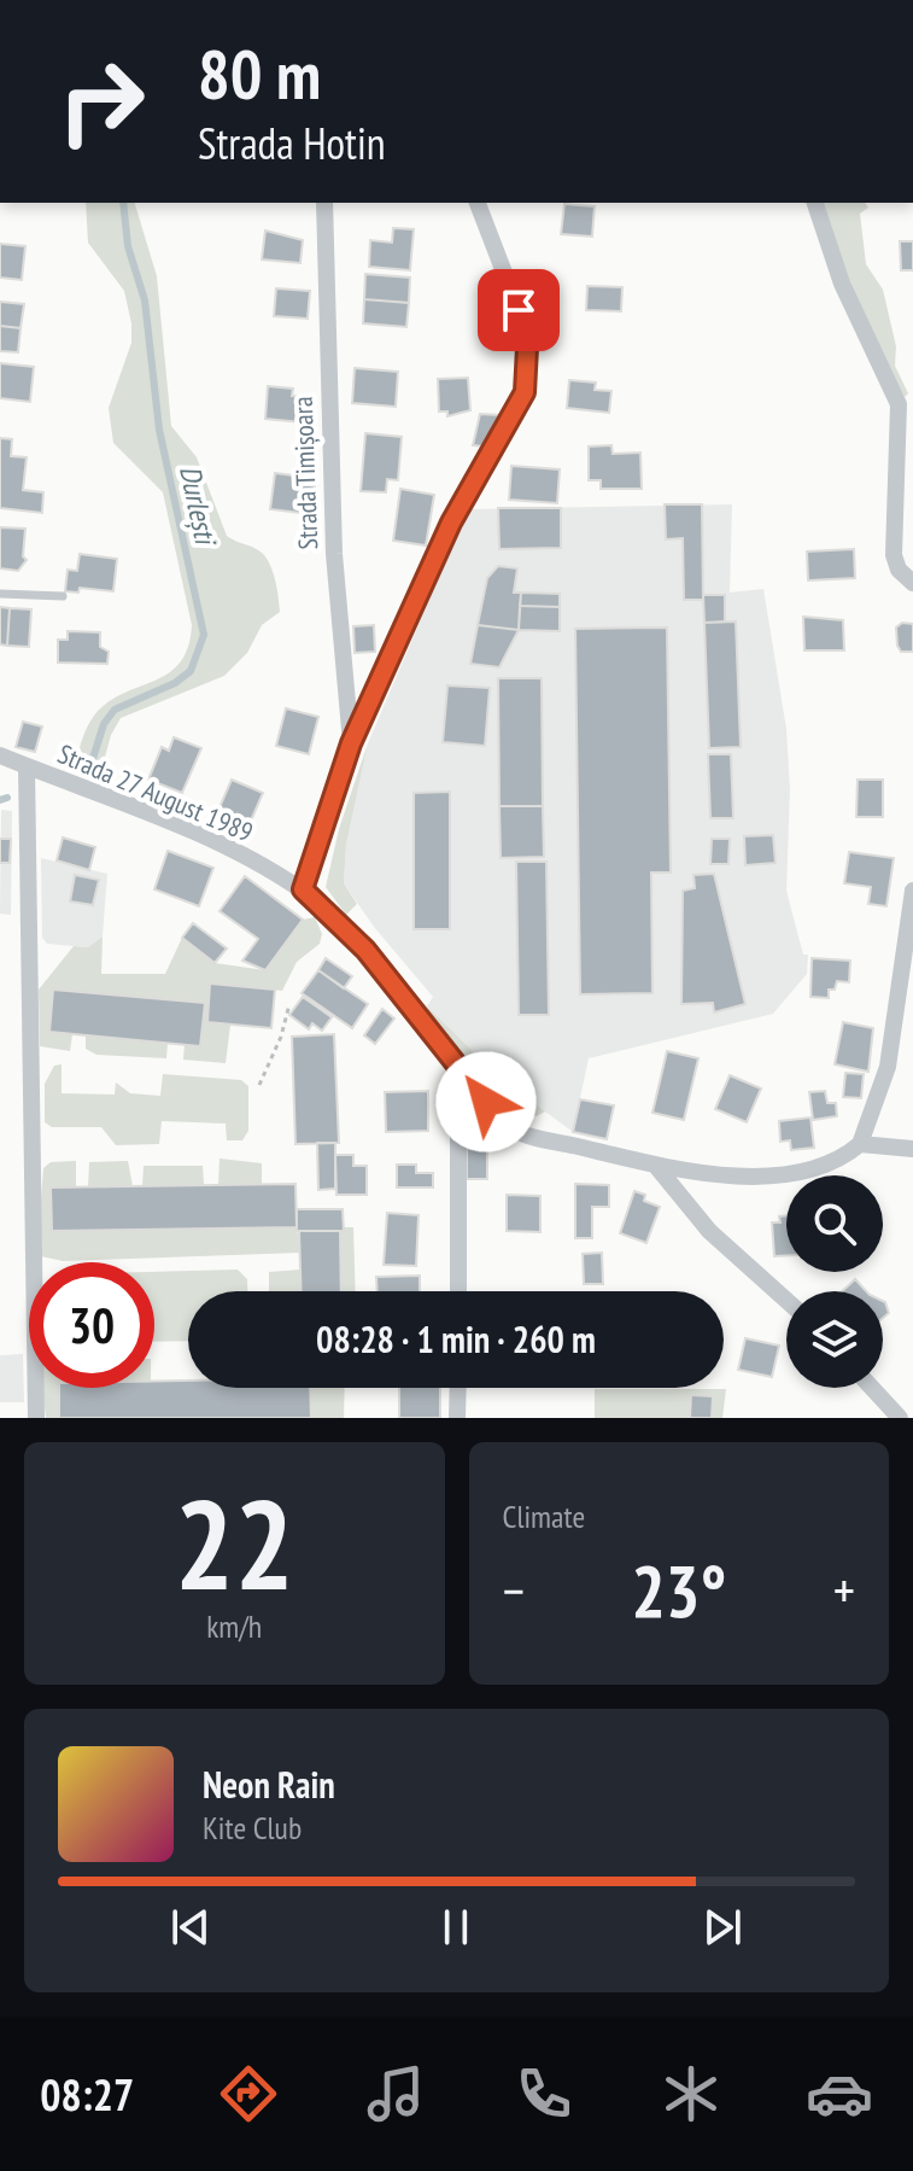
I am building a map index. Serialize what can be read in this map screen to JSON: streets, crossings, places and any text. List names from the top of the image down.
{
  "streets": {
    "street": ["Strada Timișoara", "Strada 27 August 1989"]
  },
  "water": ["Durlești"],
  "page": {
    "turn": ["80 m", "Strada Hotin"],
    "limit": "30",
    "trip": "08:28 · 1 min · 260 m",
    "tile": [
      ["22", "km/h"],
      "Climate"
    ],
    "heat": ["−", "23°", "+"],
    "song": ["Neon Rain", "Kite Club"],
    "tabs": "08:27"
  }
}
